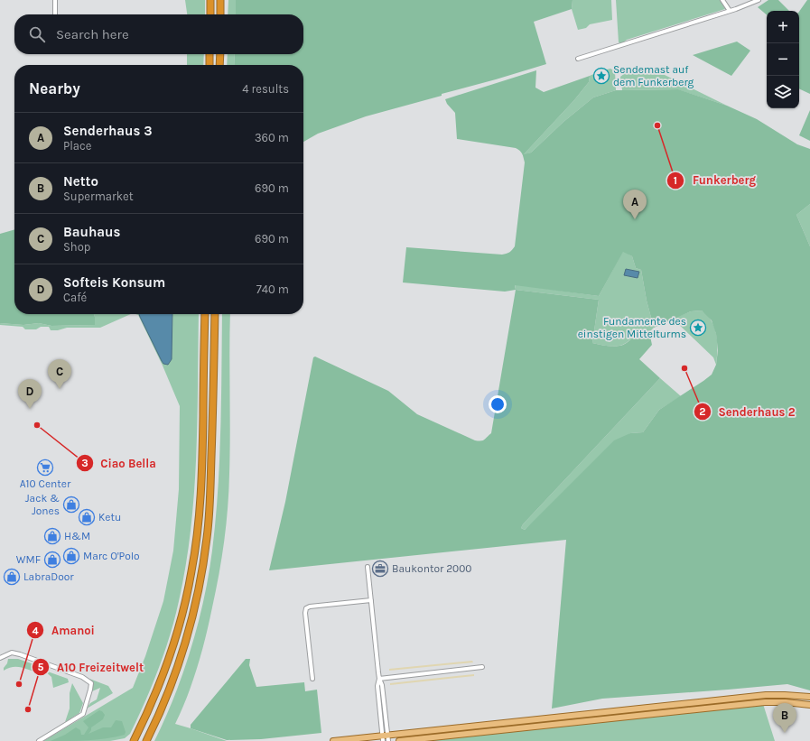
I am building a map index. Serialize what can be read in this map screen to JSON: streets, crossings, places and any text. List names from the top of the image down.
{
  "places": {
    "place": ["Sendemast auf dem Funkerberg", "Fundamente des einstigen Mittelturms"],
    "other": [
      "Funkerberg",
      "Senderhaus 2",
      "Ciao Bella",
      "Amanoi",
      "A10 Freizeitwelt"
    ],
    "supermarket": ["A10 Center"],
    "shop": [
      "Jack & Jones",
      "Ketu",
      "H&M",
      "Marc O'Polo",
      "WMF",
      "LabraDoor"
    ],
    "office": ["Baukontor 2000"]
  },
  "page": {
    "map_buttons": ["+", "−"],
    "search": "Search here",
    "heading": ["Nearby", "4 results"],
    "list": [
      {
        "mark": "A",
        "name": "Senderhaus 3",
        "note": "Place",
        "value": "360 m"
      },
      {
        "mark": "B",
        "name": "Netto",
        "note": "Supermarket",
        "value": "690 m"
      },
      {
        "mark": "C",
        "name": "Bauhaus",
        "note": "Shop",
        "value": "690 m"
      },
      {
        "mark": "D",
        "name": "Softeis Konsum",
        "note": "Café",
        "value": "740 m"
      }
    ],
    "pins": [
      "A",
      "C",
      "D",
      "B"
    ]
  }
}
